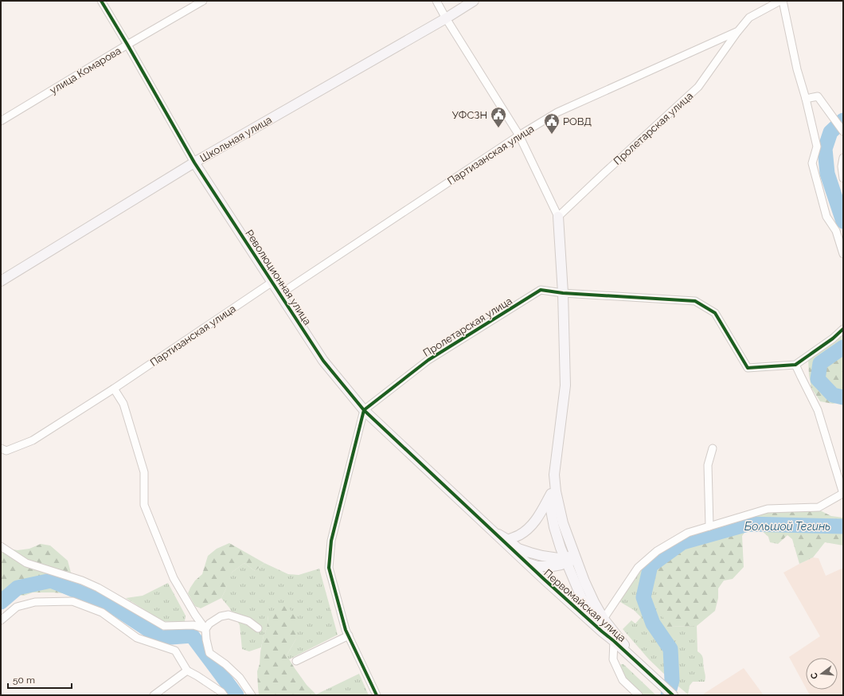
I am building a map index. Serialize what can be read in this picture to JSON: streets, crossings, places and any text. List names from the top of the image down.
{
  "streets": {
    "street": [
      "улица Комарова",
      "Пролетарская улица",
      "Школьная улица",
      "Партизанская улица",
      "Революционная улица",
      "Первомайская улица"
    ]
  },
  "crossings": [
    ["улица Комарова", "Революционная улица"],
    ["Пролетарская улица", "Партизанская улица"],
    ["Пролетарская улица", "Революционная улица"],
    ["Пролетарская улица", "Первомайская улица"],
    ["Школьная улица", "Революционная улица"],
    ["Школьная улица", "Первомайская улица"],
    ["Партизанская улица", "Революционная улица"],
    ["Партизанская улица", "Первомайская улица"],
    ["Революционная улица", "Первомайская улица"]
  ],
  "water": ["Большой Тегинь"],
  "places": {
    "public building": ["УФСЗН", "РОВД"]
  },
  "scale_bar": "50 m",
  "north": "left"
}
